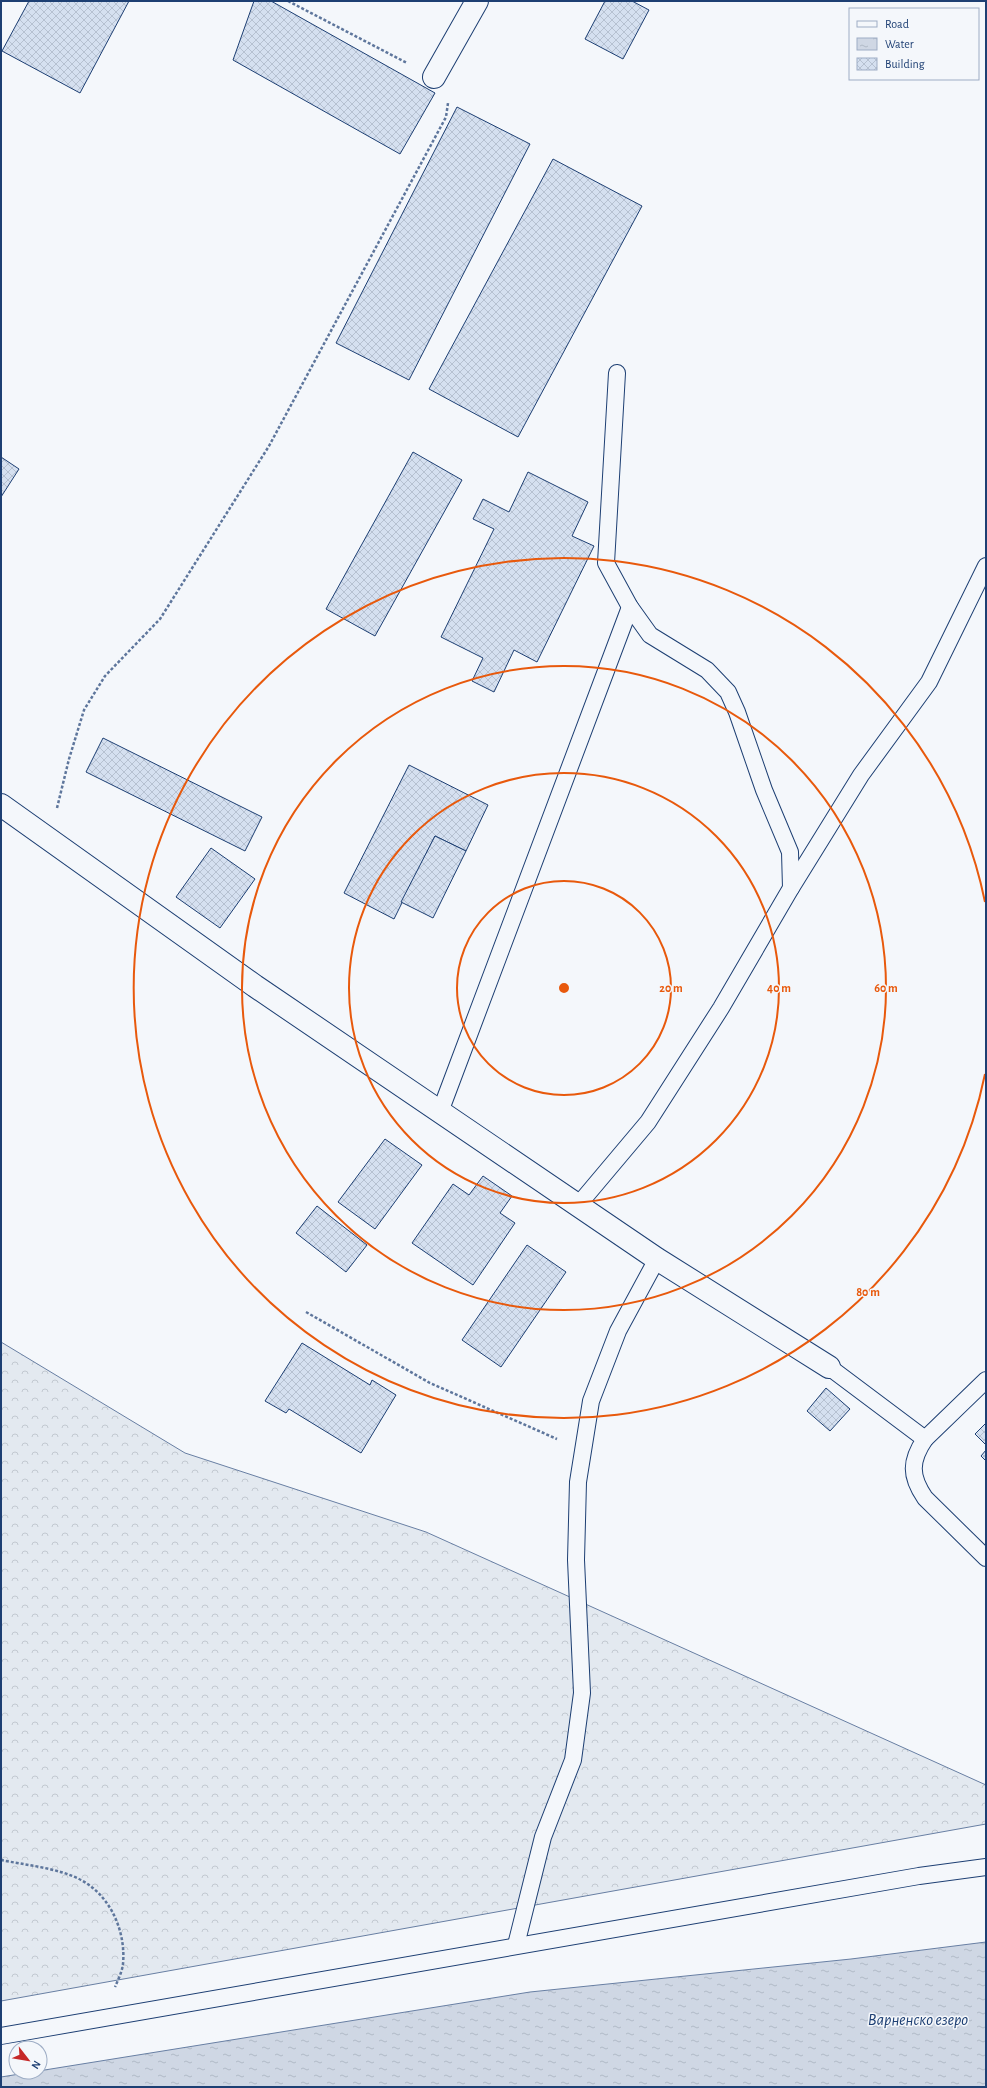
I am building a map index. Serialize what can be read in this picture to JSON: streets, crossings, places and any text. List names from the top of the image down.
{
  "water": ["Варненско езеро"],
  "legend": ["Road", "Water", "Building"],
  "north": "bottom right",
  "rings": [
    "20 m",
    "40 m",
    "60 m",
    "80 m"
  ]
}
